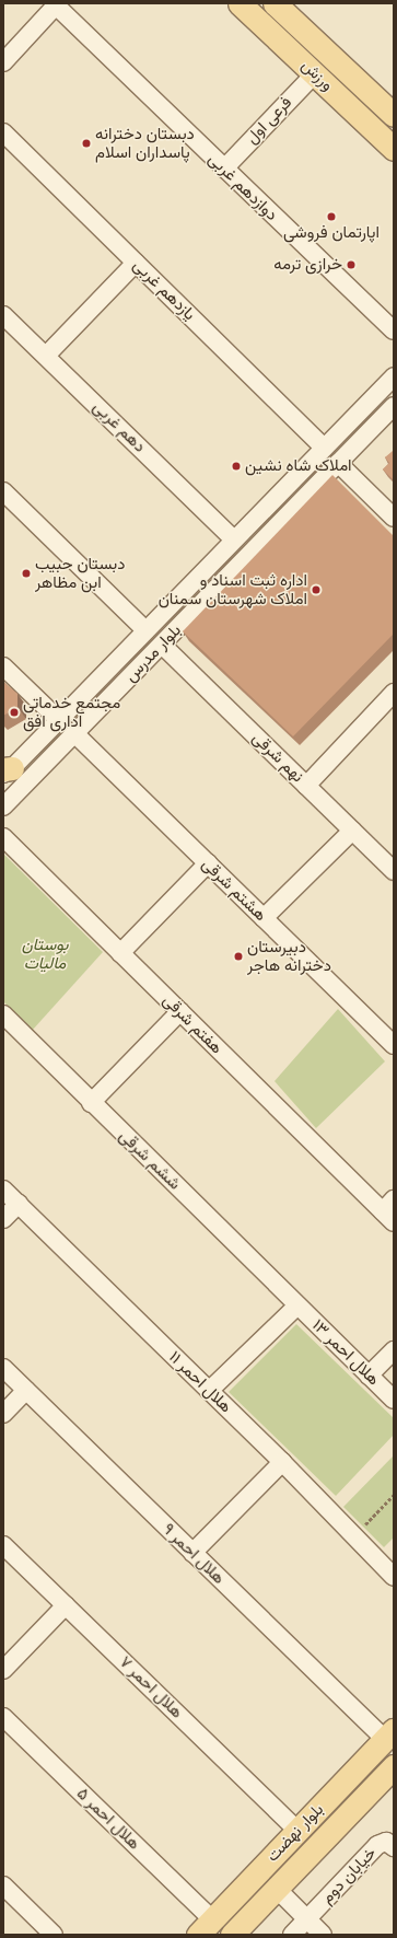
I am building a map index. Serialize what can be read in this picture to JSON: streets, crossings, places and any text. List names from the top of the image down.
{
  "streets": {
    "main road": ["ورزش", "بلوار نهضت"],
    "street": [
      "فرعی اول",
      "دوازدهم غربی",
      "یازدهم غربی",
      "دهم غربی",
      "بلوار مدرس",
      "نهم شرقی",
      "هشتم شرقی",
      "هفتم شرقی",
      "ششم شرقی",
      "هلال احمر ۱۳",
      "هلال احمر ۱۱",
      "هلال احمر ۹",
      "هلال احمر ۷",
      "هلال احمر ۵",
      "خیابان دوم"
    ]
  },
  "crossings": [
    ["ورزش", "فرعی اول"],
    ["فرعی اول", "دوازدهم غربی"],
    ["یازدهم غربی", "بلوار مدرس"],
    ["دهم غربی", "بلوار مدرس"],
    ["بلوار مدرس", "نهم شرقی"],
    ["بلوار مدرس", "هشتم شرقی"],
    ["ششم شرقی", "هلال احمر ۱۳"],
    ["هلال احمر ۹", "بلوار نهضت"],
    ["هلال احمر ۷", "بلوار نهضت"],
    ["هلال احمر ۵", "بلوار نهضت"]
  ],
  "parks": ["بوستان مالیات"],
  "places": [
    "دبستان دخترانه پاسداران اسلام",
    "اپارتمان فروشی",
    "خرازی ترمه",
    "املاک شاه نشین",
    "دبستان حبیب ابن مظاهر",
    "اداره ثبت اسناد و املاک شهرستان سمنان",
    "مجتمع خدماتی اداری افق",
    "دبیرستان دخترانه هاجر"
  ]
}
